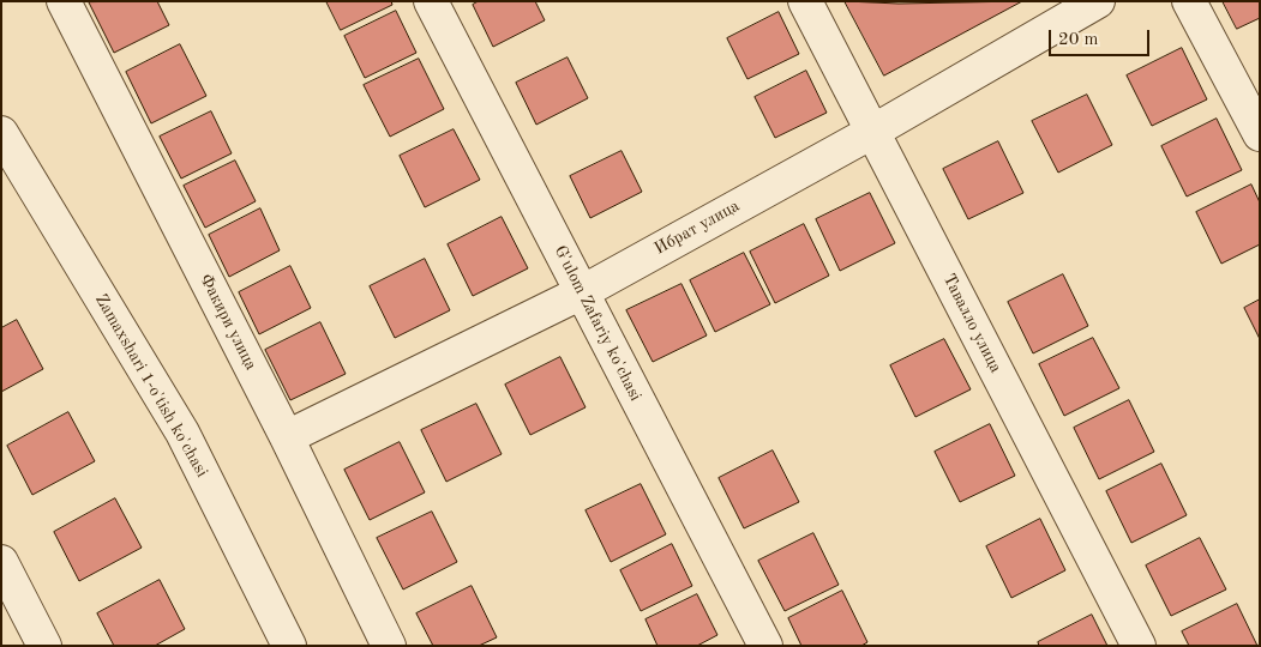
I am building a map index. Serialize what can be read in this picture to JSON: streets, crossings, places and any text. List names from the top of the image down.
{
  "streets": {
    "street": [
      "Ибрат улица",
      "Факири улица",
      "G'ulom Zafariy ko'chasi",
      "Тавалло улица",
      "Zamaxshari 1-o'tish ko'chasi"
    ]
  },
  "crossings": [
    ["Ибрат улица", "Факири улица"],
    ["Ибрат улица", "G'ulom Zafariy ko'chasi"],
    ["Ибрат улица", "Тавалло улица"]
  ],
  "scale_bar": "20 m"
}
